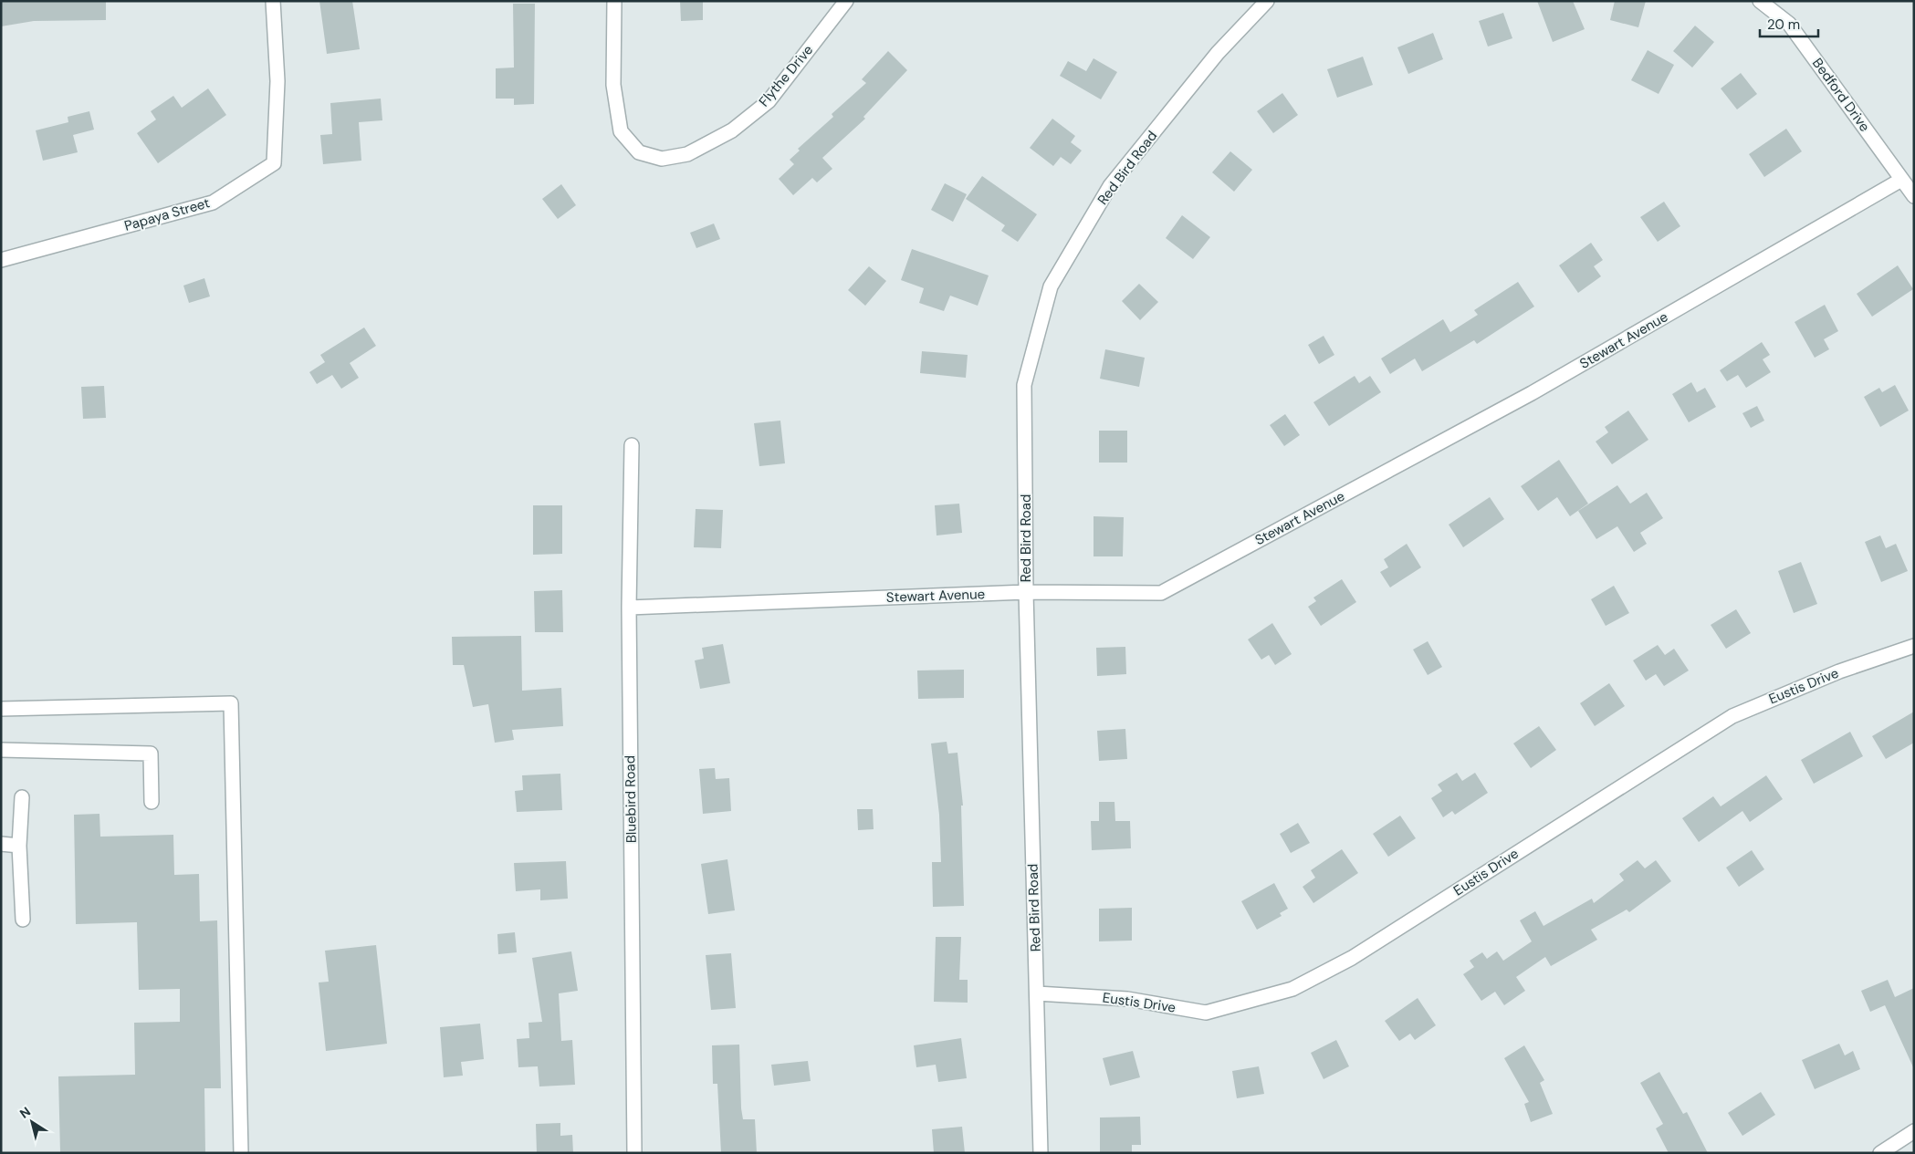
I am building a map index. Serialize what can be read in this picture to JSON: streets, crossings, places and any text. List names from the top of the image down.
{
  "streets": {
    "street": [
      "Flythe Drive",
      "Bedford Drive",
      "Red Bird Road",
      "Papaya Street",
      "Stewart Avenue",
      "Eustis Drive",
      "Bluebird Road"
    ]
  },
  "crossings": [
    ["Bedford Drive", "Stewart Avenue"],
    ["Red Bird Road", "Stewart Avenue"],
    ["Red Bird Road", "Eustis Drive"],
    ["Stewart Avenue", "Bluebird Road"]
  ],
  "scale_bar": "20 m",
  "north": "top left"
}
